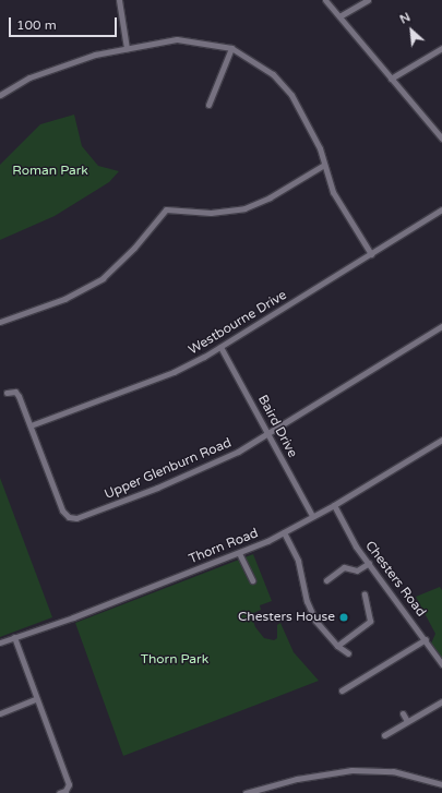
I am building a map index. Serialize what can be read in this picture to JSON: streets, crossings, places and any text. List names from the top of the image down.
{
  "streets": {
    "street": [
      "Westbourne Drive",
      "Baird Drive",
      "Upper Glenburn Road",
      "Thorn Road",
      "Chesters Road"
    ]
  },
  "crossings": [
    ["Westbourne Drive", "Baird Drive"],
    ["Westbourne Drive", "Upper Glenburn Road"],
    ["Baird Drive", "Upper Glenburn Road"],
    ["Baird Drive", "Thorn Road"],
    ["Thorn Road", "Chesters Road"]
  ],
  "parks": ["Roman Park", "Thorn Park"],
  "places": ["Chesters House"],
  "scale_bar": "100 m",
  "north": "top left"
}
